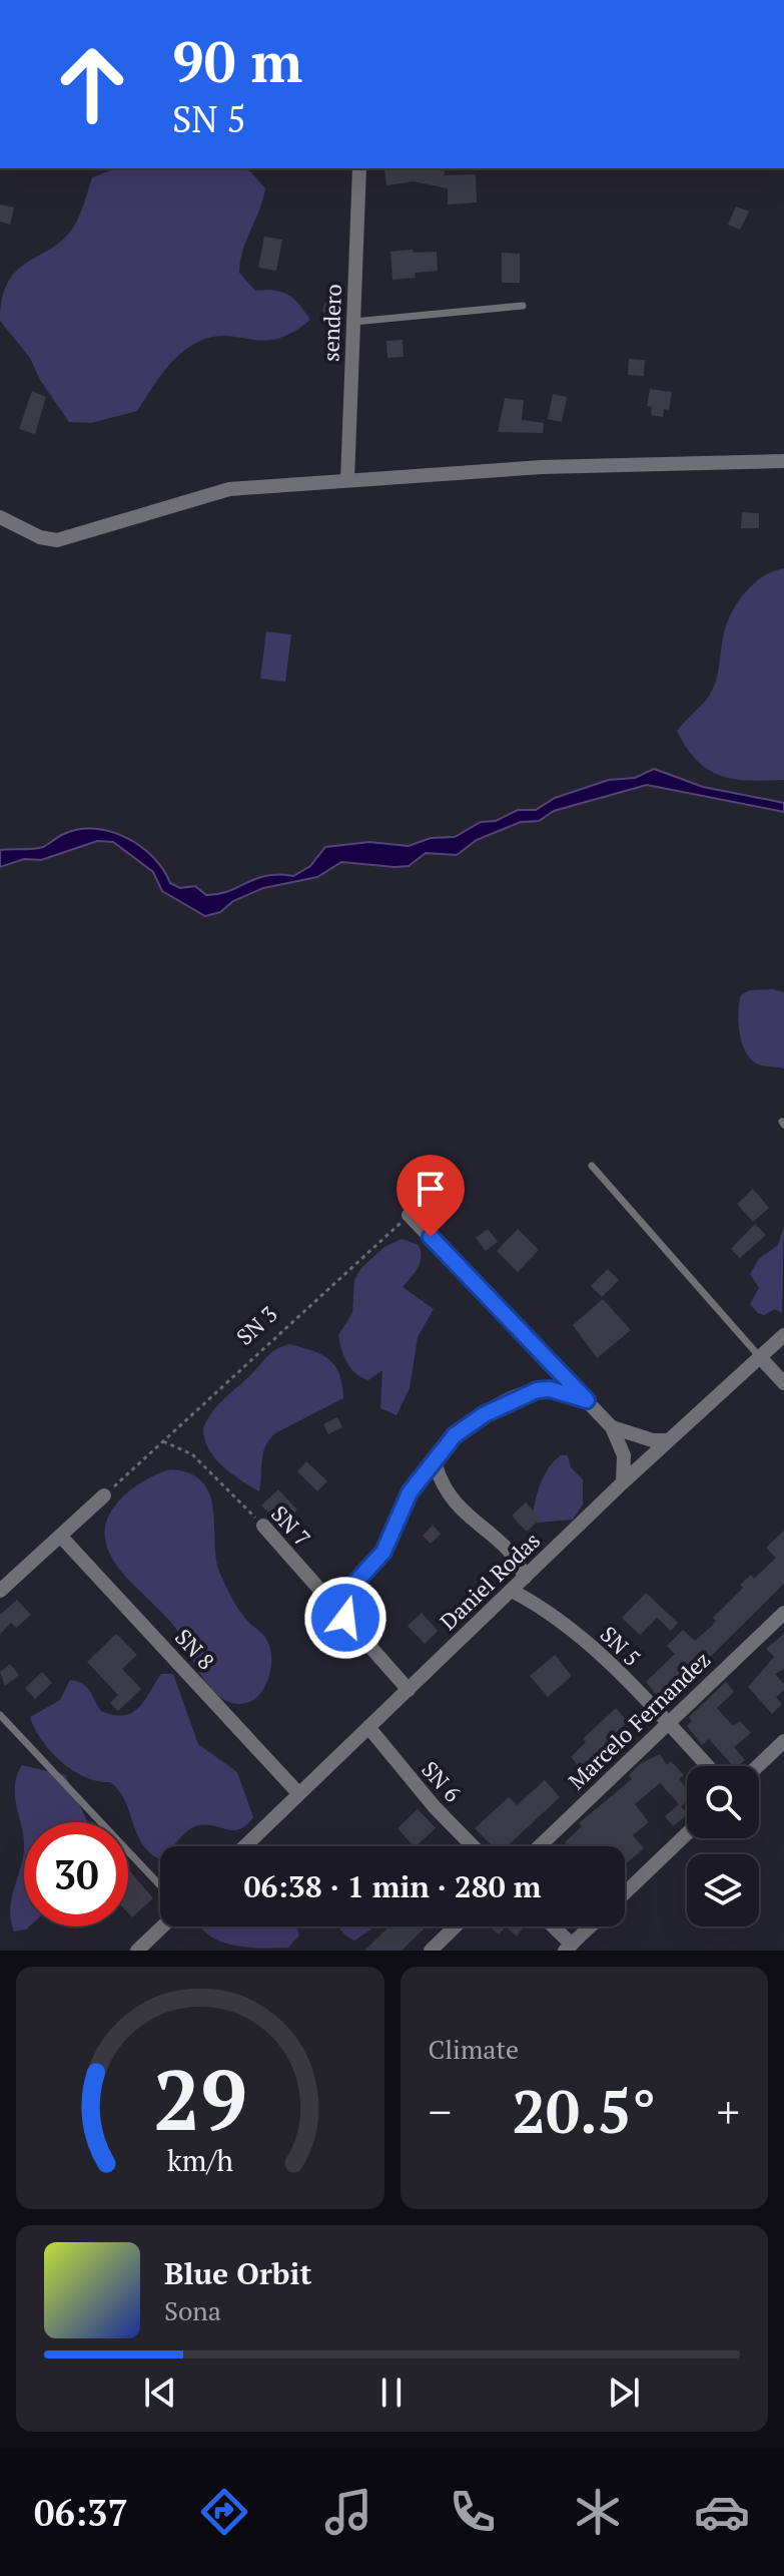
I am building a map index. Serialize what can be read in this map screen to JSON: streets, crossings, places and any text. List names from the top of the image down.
{
  "streets": {
    "street": [
      "sendero",
      "SN 7",
      "Daniel Rodas",
      "SN 5",
      "SN 8",
      "Marcelo Fernandez",
      "SN 6"
    ],
    "path": ["SN 3"]
  },
  "crossings": [
    ["SN 3", "SN 7"],
    ["SN 7", "Daniel Rodas"],
    ["Daniel Rodas", "SN 5"],
    ["Daniel Rodas", "SN 8"],
    ["Daniel Rodas", "SN 6"],
    ["SN 5", "Marcelo Fernandez"]
  ],
  "page": {
    "turn": ["90 m", "SN 5"],
    "limit": "30",
    "trip": "06:38 · 1 min · 280 m",
    "tile": "Climate",
    "heat": ["−", "20.5°", "+"],
    "song": ["Blue Orbit", "Sona"],
    "tabs": "06:37",
    "gauge": ["29", "km/h"]
  }
}
